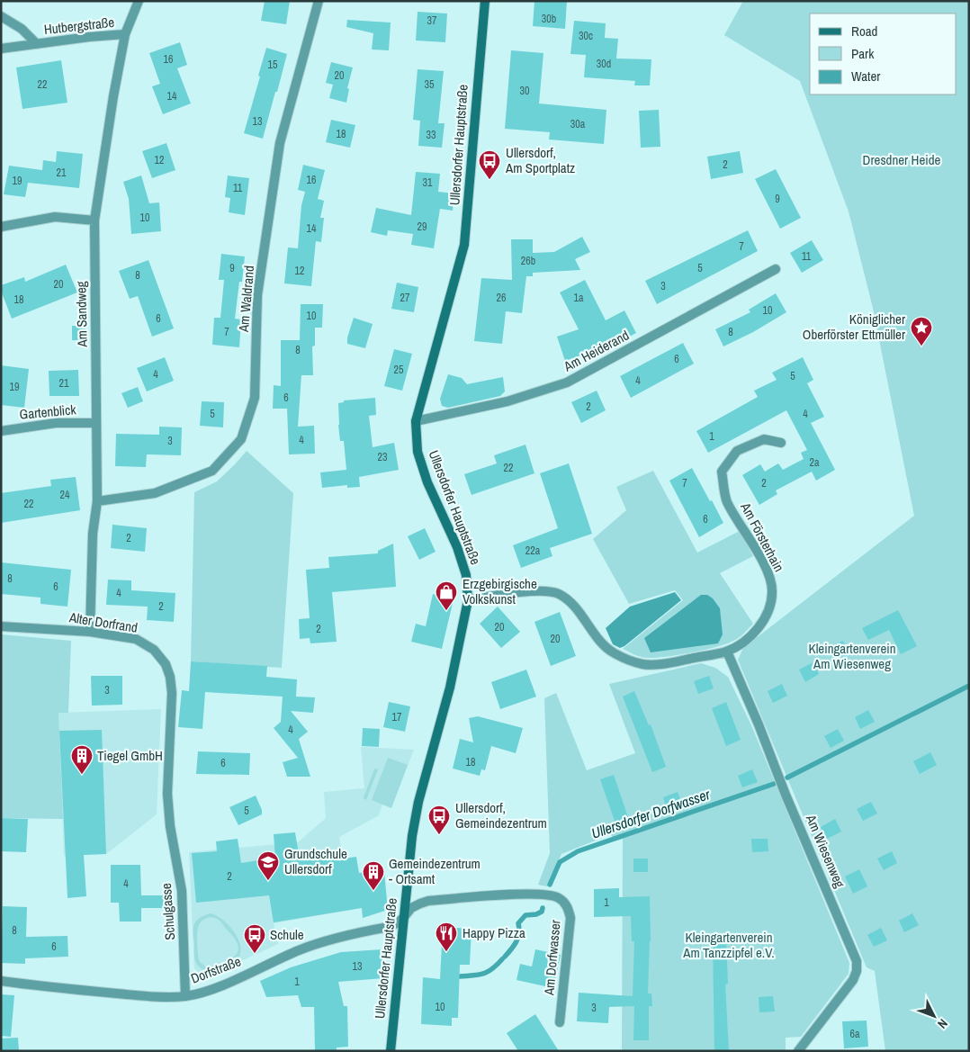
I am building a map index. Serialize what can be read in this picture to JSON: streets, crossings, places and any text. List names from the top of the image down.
{
  "streets": {
    "main road": ["Ullersdorfer Hauptstraße"],
    "street": [
      "Hutbergstraße",
      "Am Waldrand",
      "Am Sandweg",
      "Am Heiderand",
      "Gartenblick",
      "Am Försterhain",
      "Alter Dorfrand",
      "Am Wiesenweg",
      "Schulgasse",
      "Am Dorfwasser",
      "Dorfstraße"
    ]
  },
  "crossings": [
    ["Hutbergstraße", "Am Sandweg"],
    ["Ullersdorfer Hauptstraße", "Am Heiderand"],
    ["Ullersdorfer Hauptstraße", "Am Försterhain"],
    ["Ullersdorfer Hauptstraße", "Am Dorfwasser"],
    ["Ullersdorfer Hauptstraße", "Dorfstraße"],
    ["Am Waldrand", "Am Sandweg"],
    ["Am Sandweg", "Gartenblick"],
    ["Am Sandweg", "Alter Dorfrand"],
    ["Am Försterhain", "Am Wiesenweg"],
    ["Alter Dorfrand", "Schulgasse"],
    ["Schulgasse", "Dorfstraße"],
    ["Am Dorfwasser", "Dorfstraße"]
  ],
  "water": ["Ullersdorfer Dorfwasser"],
  "parks": ["Dresdner Heide", "Kleingartenverein Am Wiesenweg", "Kleingartenverein Am Tanzzipfel e.V."],
  "places": {
    "bus stop": ["Ullersdorf, Am Sportplatz", "Ullersdorf, Gemeindezentrum", "Schule"],
    "place": ["Königlicher Oberförster Ettmüller"],
    "shop": ["Erzgebirgische Volkskunst"],
    "building": ["Tiegel GmbH", "Gemeindezentrum - Ortsamt"],
    "school or university": ["Grundschule Ullersdorf"],
    "restaurant": ["Happy Pizza"]
  },
  "house_numbers": [
    "30b",
    "37",
    "30c",
    "16",
    "30d",
    "15",
    "20",
    "22",
    "35",
    "30",
    "14",
    "13",
    "30a",
    "18",
    "33",
    "12",
    "2",
    "21",
    "16",
    "19",
    "31",
    "11",
    "9",
    "10",
    "29",
    "14",
    "7",
    "11",
    "26b",
    "9",
    "5",
    "12",
    "8",
    "20",
    "3",
    "27",
    "26",
    "1a",
    "18",
    "10",
    "10",
    "6",
    "7",
    "8",
    "8",
    "6",
    "25",
    "4",
    "5",
    "4",
    "21",
    "19",
    "6",
    "2",
    "5",
    "4",
    "1",
    "4",
    "3",
    "23",
    "2a",
    "22",
    "7",
    "2",
    "24",
    "22",
    "6",
    "2",
    "22a",
    "8",
    "6",
    "4",
    "2",
    "20",
    "2",
    "20",
    "3",
    "17",
    "4",
    "18",
    "6",
    "5",
    "2",
    "4",
    "1",
    "8",
    "6",
    "13",
    "1",
    "10",
    "3",
    "6a"
  ],
  "legend": ["Road", "Park", "Water"],
  "north": "bottom right"
}
